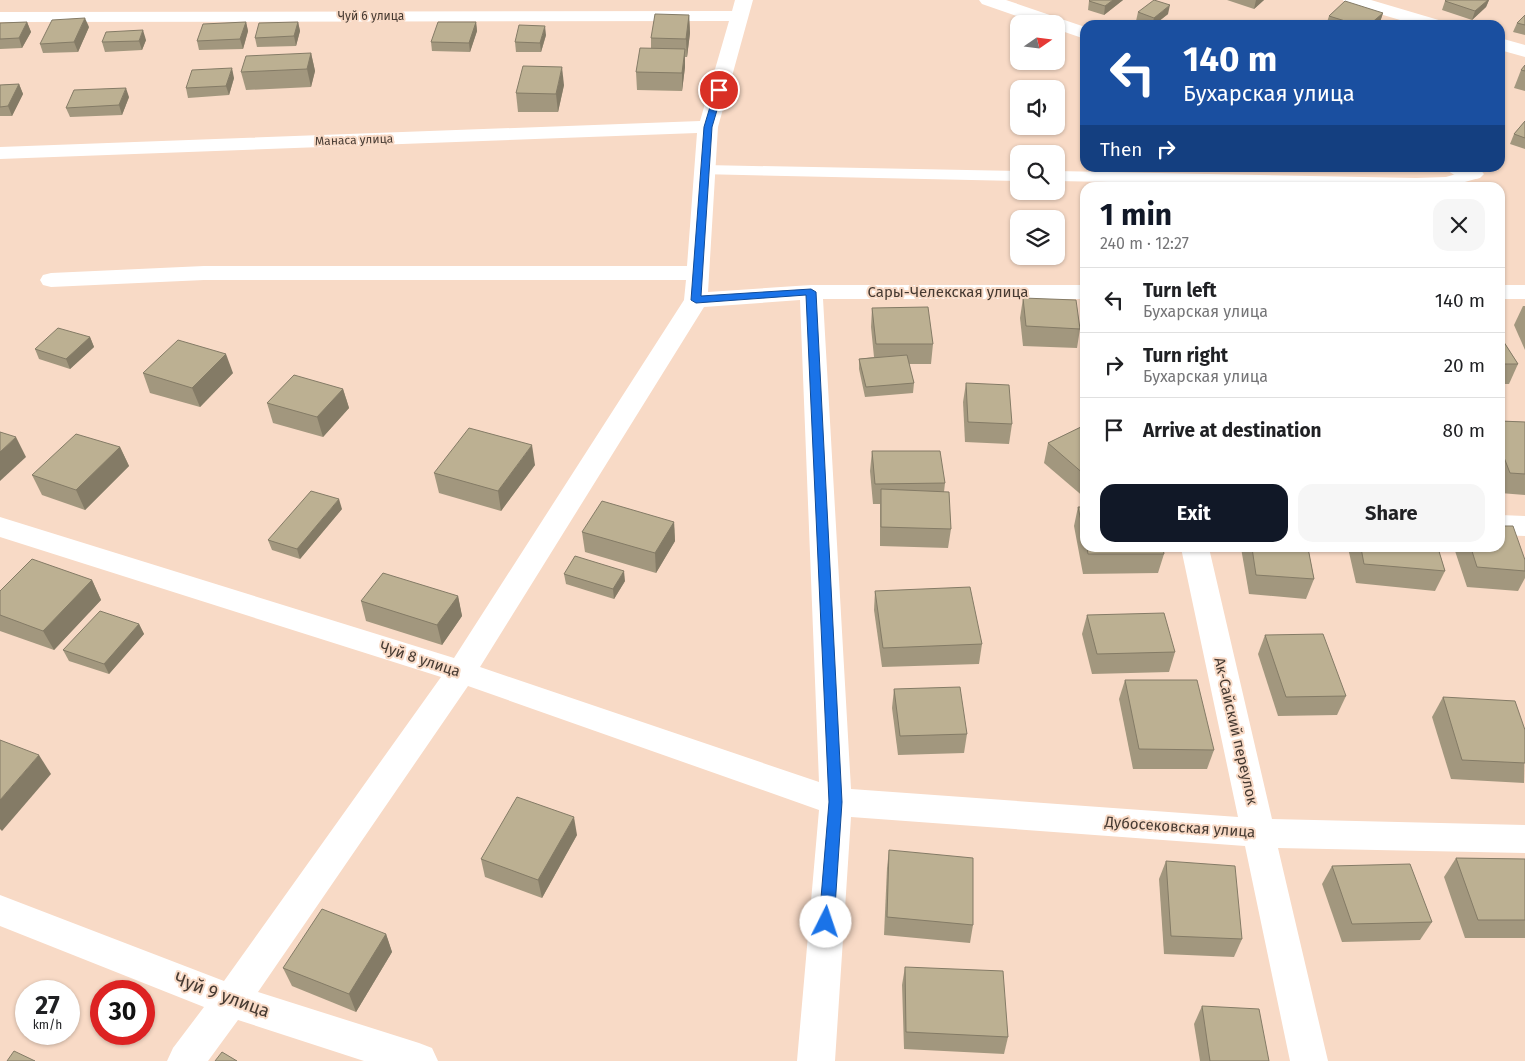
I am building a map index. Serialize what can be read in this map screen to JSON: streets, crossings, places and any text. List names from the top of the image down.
{
  "streets": {
    "street": [
      "Чуй 6 улица",
      "Манаса улица",
      "Сары-Челекская улица",
      "Чуй 8 улица",
      "Ак-Сайский переулок",
      "Дубосековская улица",
      "Чуй 9 улица"
    ]
  },
  "crossings": [
    ["Чуй 8 улица", "Дубосековская улица"],
    ["Ак-Сайский переулок", "Дубосековская улица"]
  ],
  "north": "right",
  "page": {
    "turn": ["140 m", "Бухарская улица"],
    "then": "Then",
    "heading": ["1 min", "240 m · 12:27"],
    "list": [
      {
        "name": "Turn left",
        "note": "Бухарская улица",
        "value": "140 m"
      },
      {
        "name": "Turn right",
        "note": "Бухарская улица",
        "value": "20 m"
      },
      {
        "name": "Arrive at destination",
        "value": "80 m"
      }
    ],
    "buttons": ["Exit", "Share"],
    "speed": "27 km/h",
    "limit": "30"
  }
}
